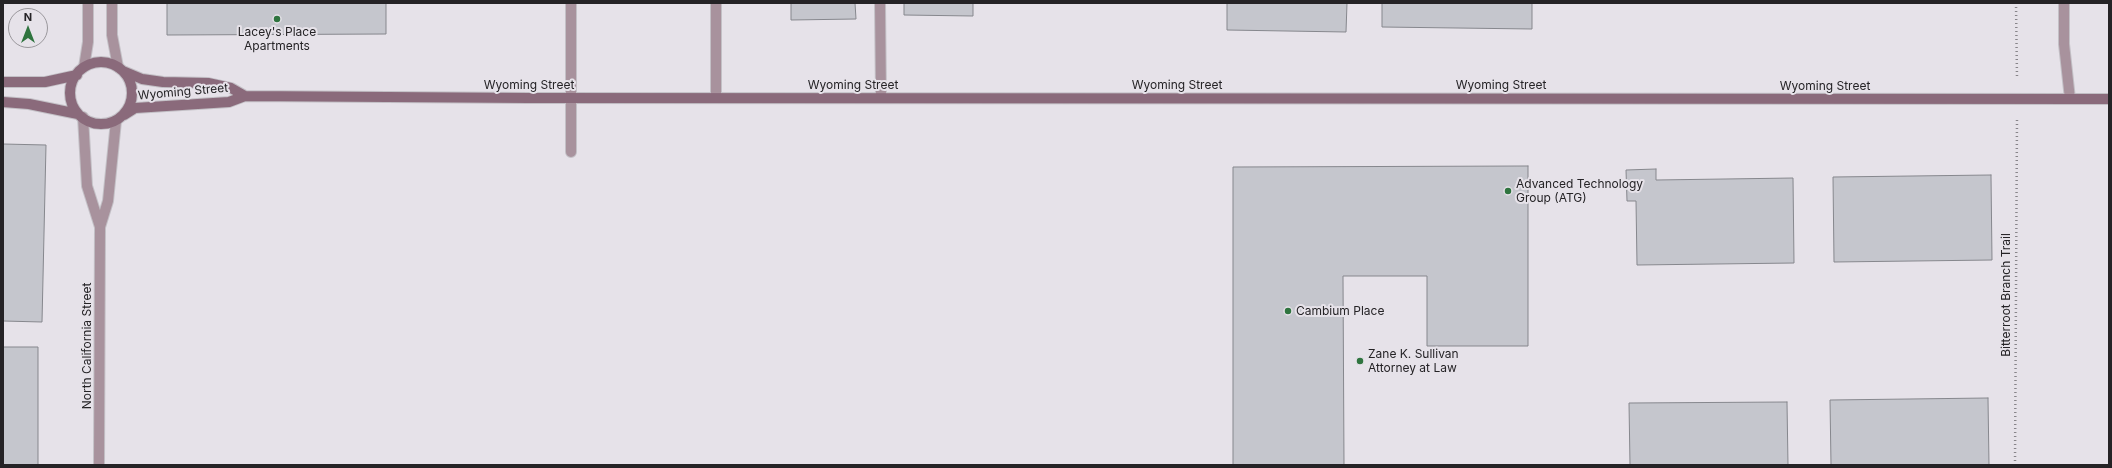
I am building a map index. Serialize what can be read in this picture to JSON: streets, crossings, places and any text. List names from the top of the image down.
{
  "streets": {
    "street": ["Wyoming Street", "North California Street"],
    "path": ["Bitterroot Branch Trail"]
  },
  "crossings": [
    ["Wyoming Street", "North California Street"]
  ],
  "places": [
    "Lacey's Place Apartments",
    "Advanced Technology Group (ATG)",
    "Cambium Place",
    "Zane K. Sullivan Attorney at Law"
  ],
  "north": "top"
}
